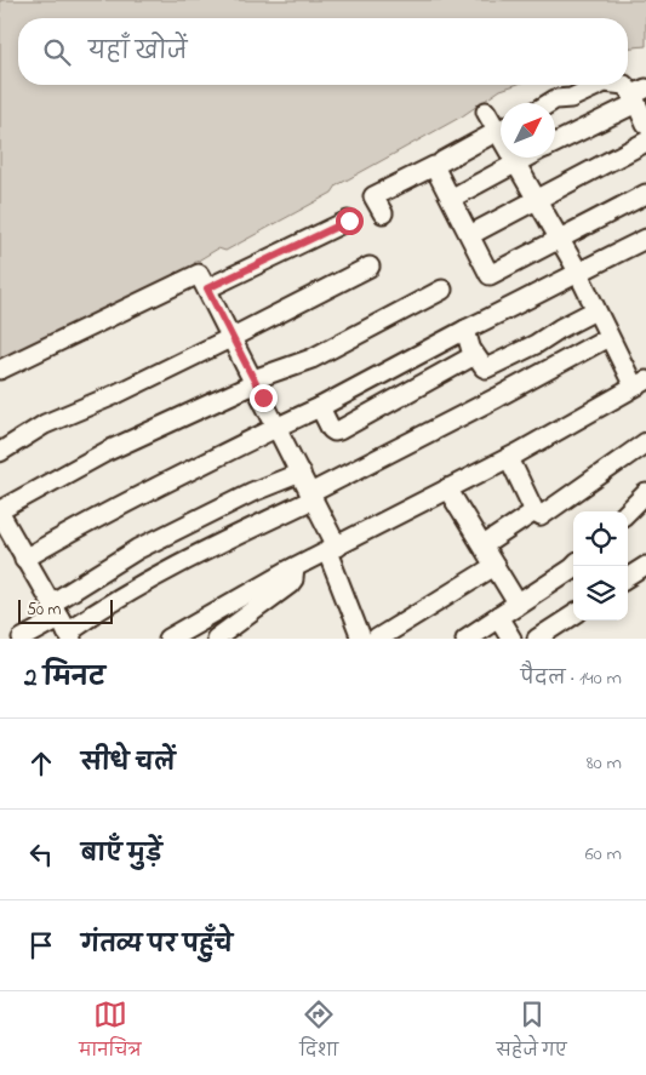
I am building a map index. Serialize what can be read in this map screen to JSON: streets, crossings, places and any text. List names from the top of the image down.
{
  "scale_bar": "50 m",
  "north": "top right",
  "page": {
    "search": "यहाँ खोजें",
    "scale": "50 m",
    "heading": ["2 मिनट", "पैदल · 140 m"],
    "list": [
      ["सीधे चलें", "80 m"],
      ["बाएँ मुड़ें", "60 m"],
      "गंतव्य पर पहुँचे"
    ],
    "nav": ["मानचित्र", "दिशा", "सहेजे गए"]
  }
}
